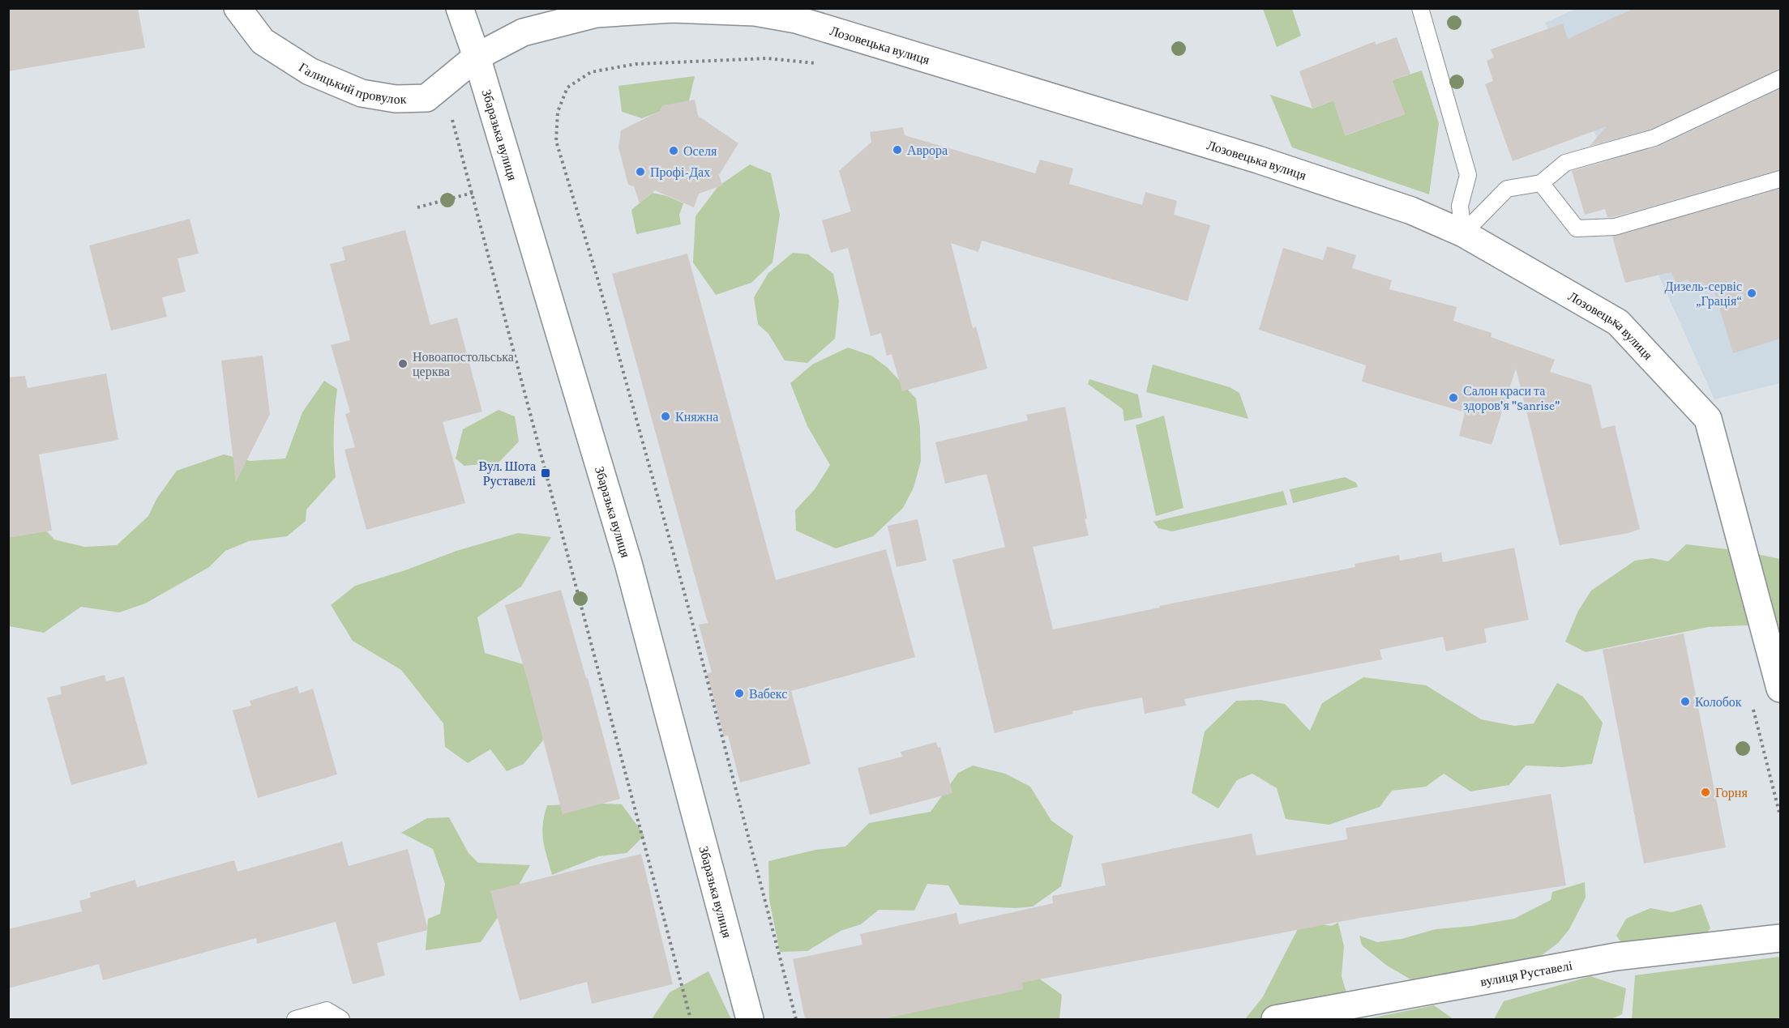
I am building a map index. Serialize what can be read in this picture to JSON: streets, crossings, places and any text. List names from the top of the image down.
{
  "streets": {
    "street": [
      "Лозовецька вулиця",
      "Галицький провулок",
      "Збаразька вулиця",
      "вулиця Руставелі"
    ]
  },
  "crossings": [
    ["Лозовецька вулиця", "Галицький провулок"],
    ["Лозовецька вулиця", "Збаразька вулиця"],
    ["Галицький провулок", "Збаразька вулиця"]
  ],
  "places": {
    "other": [
      "Аврора",
      "Оселя",
      "Профі-Дах",
      "Дизель-сервіс „Грація“",
      "Новоапостольська церква",
      "Салон краси та здоров'я \"Sanrise\"",
      "Княжна",
      "Вабекс",
      "Колобок",
      "Горня"
    ],
    "transit": ["Вул. Шота Руставелі"]
  }
}
